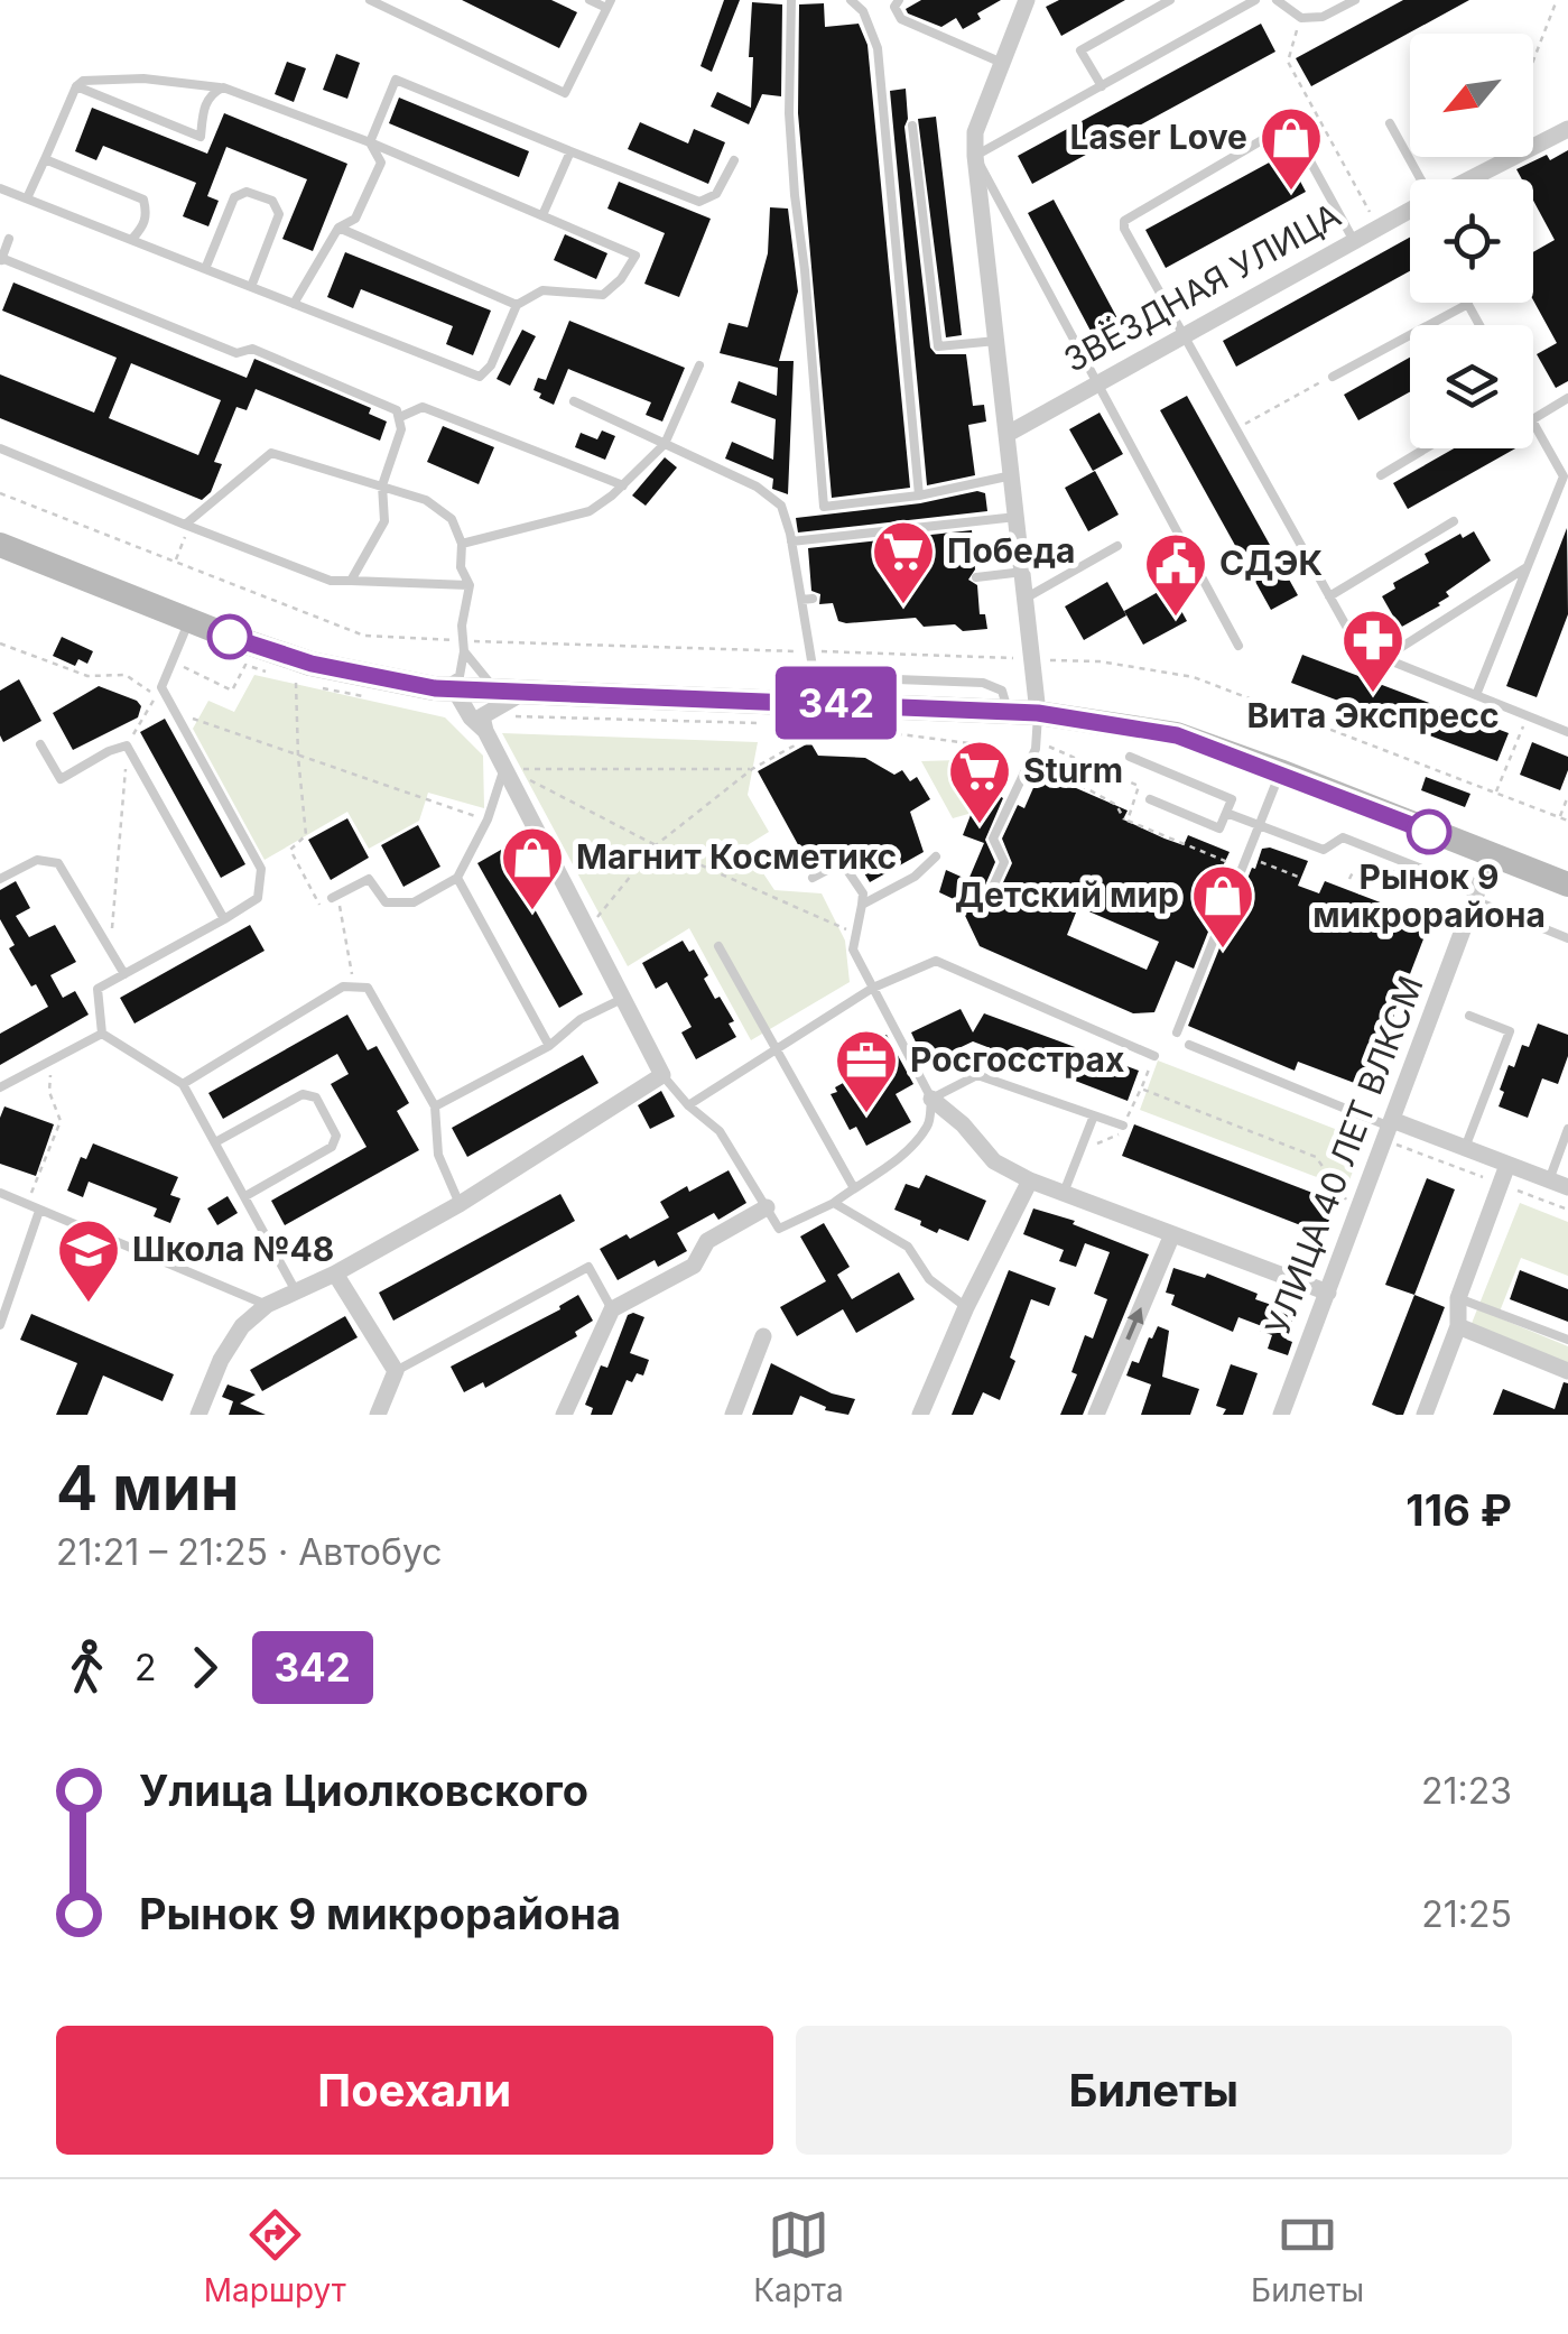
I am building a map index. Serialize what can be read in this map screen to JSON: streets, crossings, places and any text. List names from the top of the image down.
{
  "streets": {
    "street": ["ЗВЁЗДНАЯ УЛИЦА", "УЛИЦА 40 ЛЕТ ВЛКСМ"]
  },
  "places": {
    "shop": ["Laser Love", "Магнит Косметикс", "Детский мир"],
    "supermarket": ["Победа", "Sturm"],
    "public building": ["СДЭК"],
    "pharmacy": ["Вита Экспресс"],
    "other": ["Рынок 9 микрорайона"],
    "office": ["Росгосстрах"],
    "school or university": ["Школа №48"]
  },
  "lines": ["bus line 342"],
  "north": "bottom left",
  "page": {
    "on_map": "342",
    "heading": ["4 мин", "21:21 – 21:25 · Автобус", "116 ₽"],
    "legs": ["2", "342"],
    "list": [
      {
        "name": "Улица Циолковского",
        "value": "21:23"
      },
      {
        "name": "Рынок 9 микрорайона",
        "value": "21:25"
      }
    ],
    "buttons": ["Поехали", "Билеты"],
    "tabs": ["Маршрут", "Карта", "Билеты"]
  }
}
